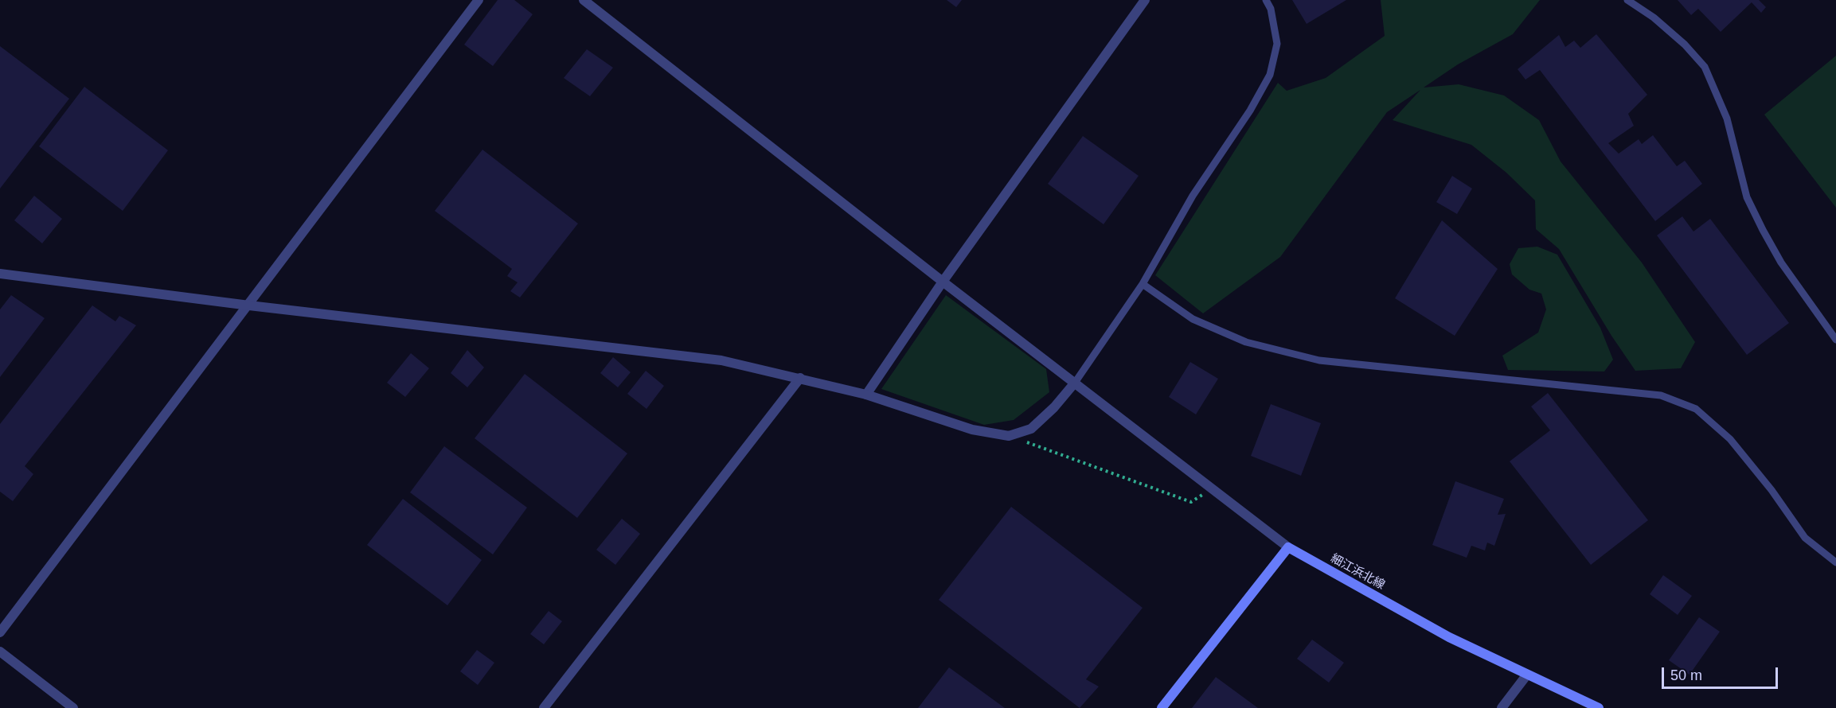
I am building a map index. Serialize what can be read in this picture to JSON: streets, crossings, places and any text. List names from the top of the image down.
{
  "streets": {
    "main road": ["細江浜北線"]
  },
  "scale_bar": "50 m"
}
